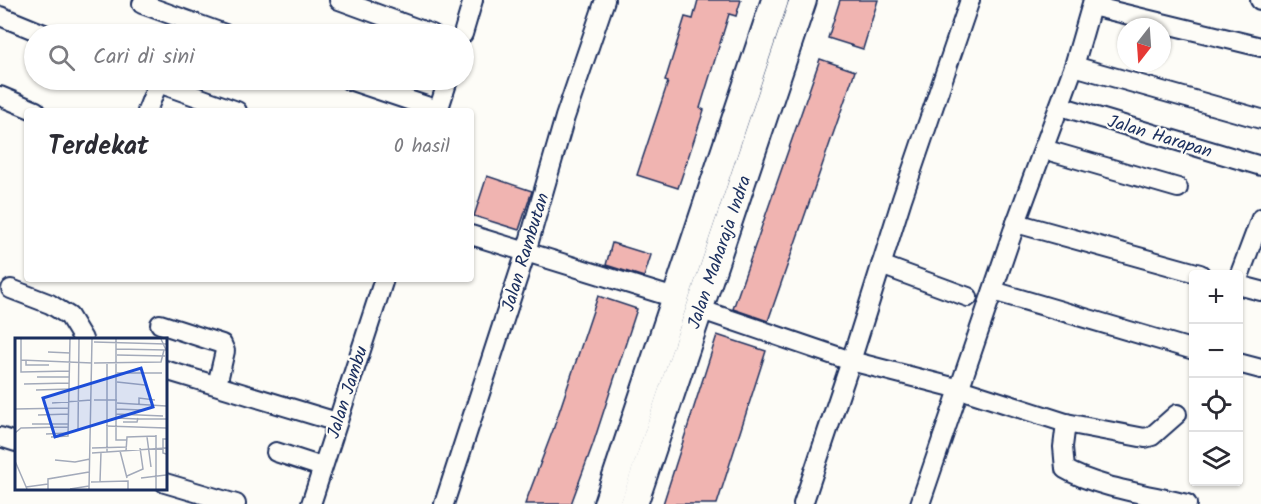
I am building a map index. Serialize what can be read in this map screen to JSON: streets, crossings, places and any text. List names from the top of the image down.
{
  "streets": {
    "highway": ["Jalan Maharaja Indra"],
    "street": ["Jalan Harapan", "Jalan Rambutan", "Jalan Jambu"]
  },
  "north": "bottom",
  "page": {
    "search": "Cari di sini",
    "heading": ["Terdekat", "0 hasil"],
    "map_buttons": ["+", "−"]
  }
}
